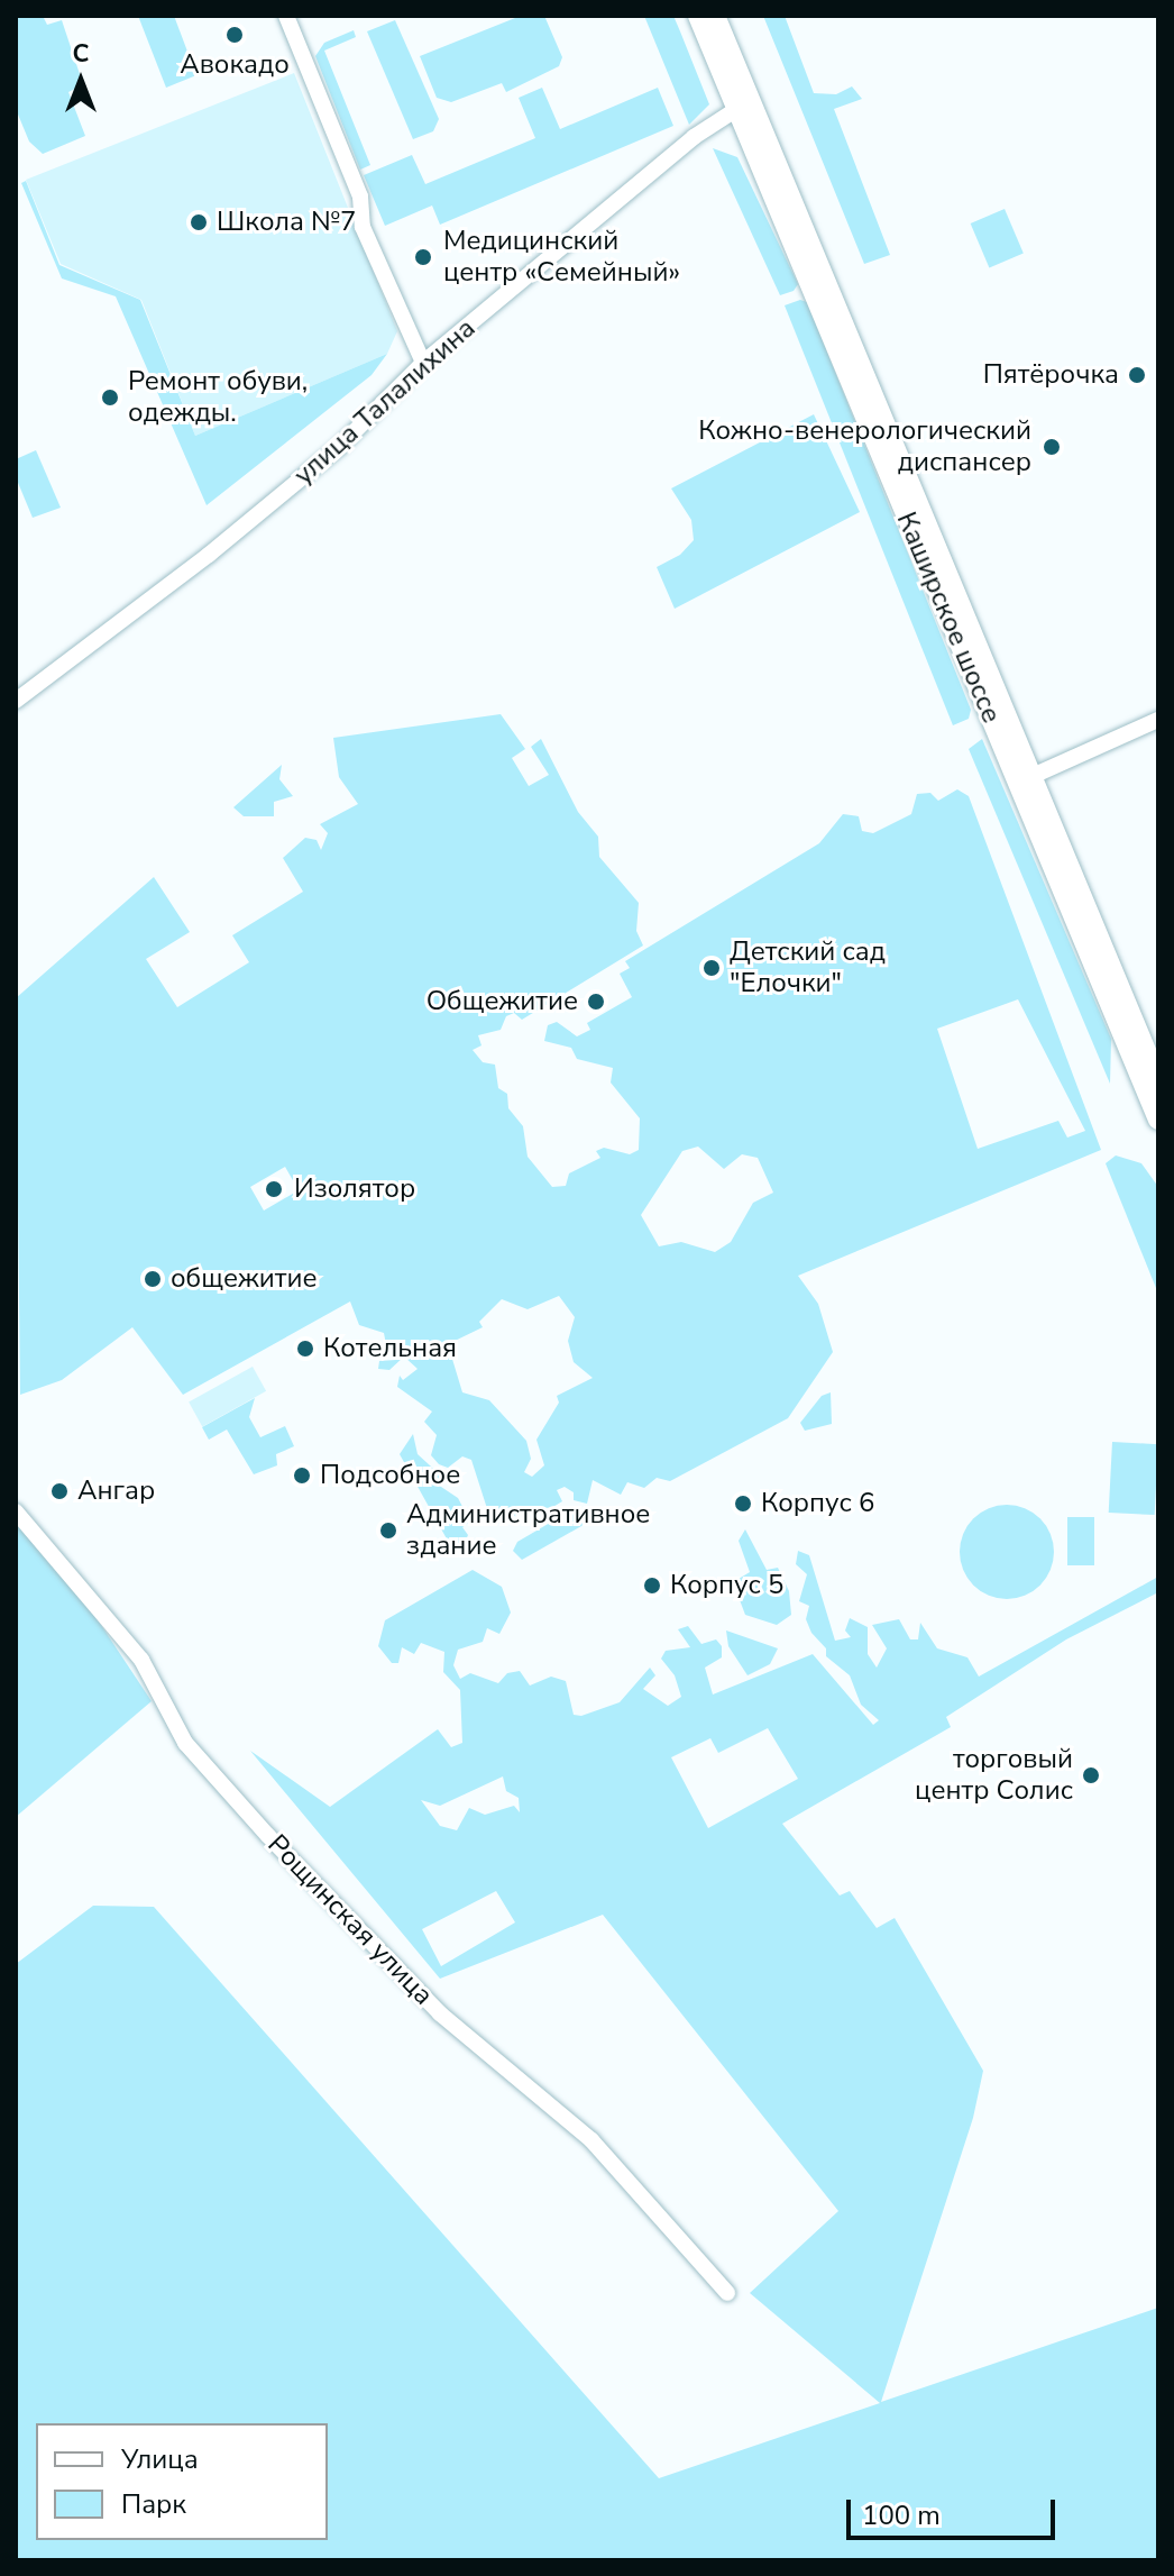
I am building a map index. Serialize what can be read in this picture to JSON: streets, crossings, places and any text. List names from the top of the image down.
{
  "streets": {
    "main road": ["Каширское шоссе"],
    "street": ["улица Талалихина", "Рощинская улица"]
  },
  "crossings": [
    ["улица Талалихина", "Каширское шоссе"]
  ],
  "places": [
    "Авокадо",
    "Школа №7",
    "Медицинский центр «Семейный»",
    "Пятёрочка",
    "Ремонт обуви, одежды.",
    "Кожно-венерологический диспансер",
    "Детский сад \"Елочки\"",
    "Общежитие",
    "Изолятор",
    "общежитие",
    "Котельная",
    "Подсобное",
    "Ангар",
    "Корпус 6",
    "Административное здание",
    "Корпус 5",
    "торговый центр Солис"
  ],
  "legend": ["Улица", "Парк"],
  "scale_bar": "100 m",
  "north": "top"
}
